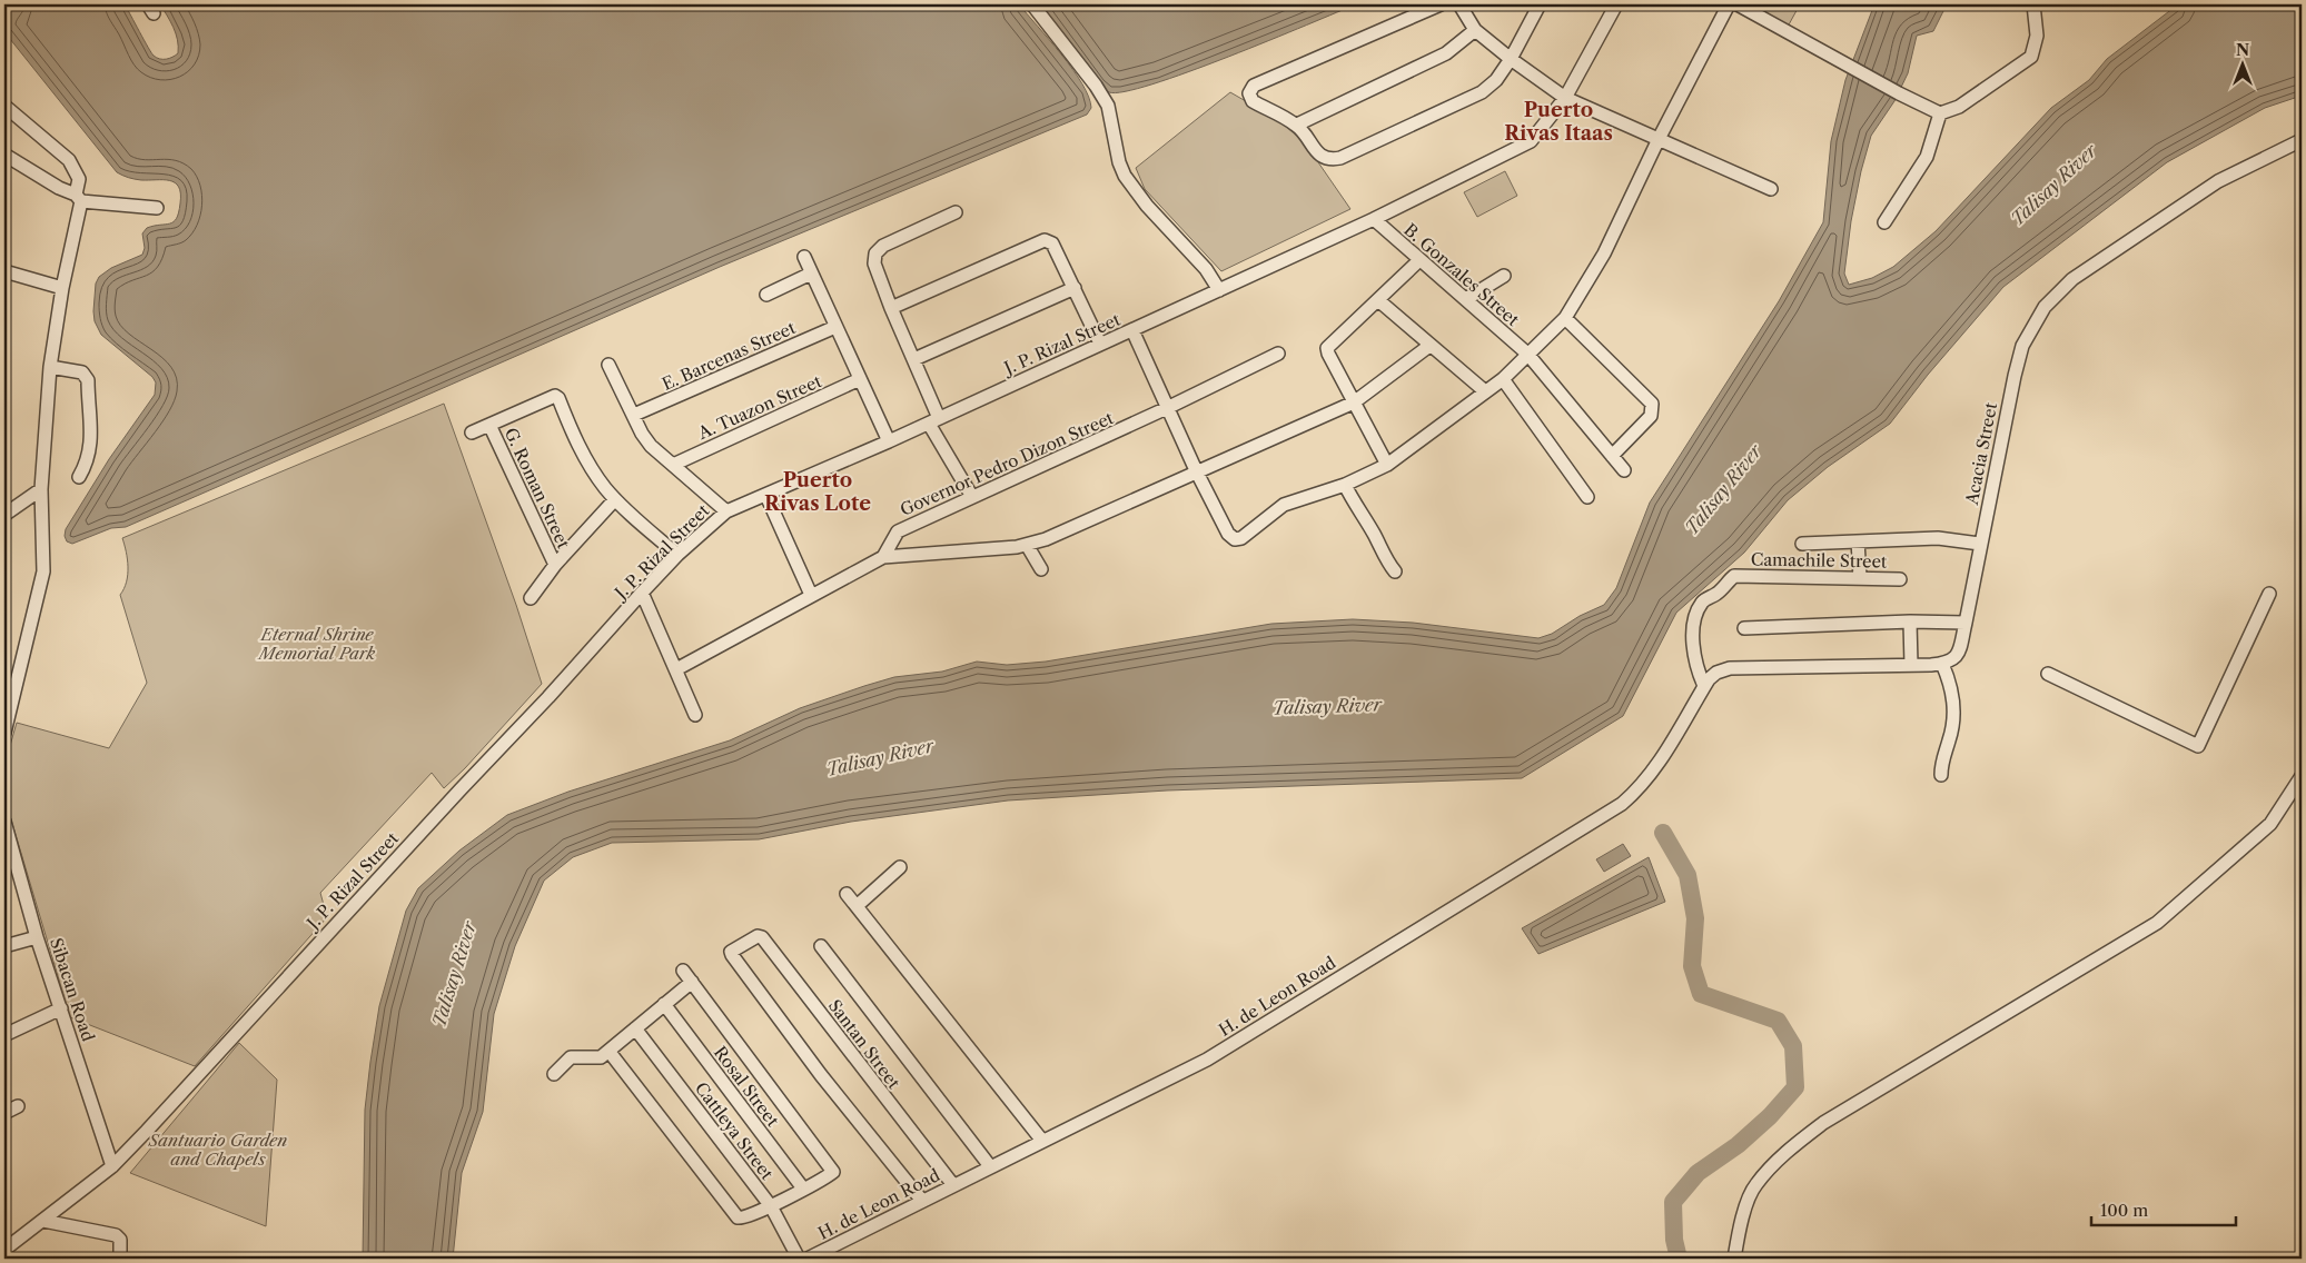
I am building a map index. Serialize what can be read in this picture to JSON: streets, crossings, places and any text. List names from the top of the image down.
{
  "streets": {
    "street": [
      "B. Gonzales Street",
      "J. P. Rizal Street",
      "E. Barcenas Street",
      "A. Tuazon Street",
      "Acacia Street",
      "Governor Pedro Dizon Street",
      "G. Roman Street",
      "Camachile Street",
      "Sibacan Road",
      "H. de Leon Road",
      "Santan Street",
      "Rosal Street",
      "Cattleya Street"
    ]
  },
  "crossings": [
    ["B. Gonzales Street", "J. P. Rizal Street"],
    ["J. P. Rizal Street", "Sibacan Road"],
    ["Camachile Street", "H. de Leon Road"],
    ["H. de Leon Road", "Santan Street"]
  ],
  "districts": ["Puerto Rivas Itaas", "Puerto Rivas Lote"],
  "water": ["Talisay River"],
  "parks": ["Eternal Shrine Memorial Park", "Santuario Garden and Chapels"],
  "scale_bar": "100 m",
  "north": "top"
}
